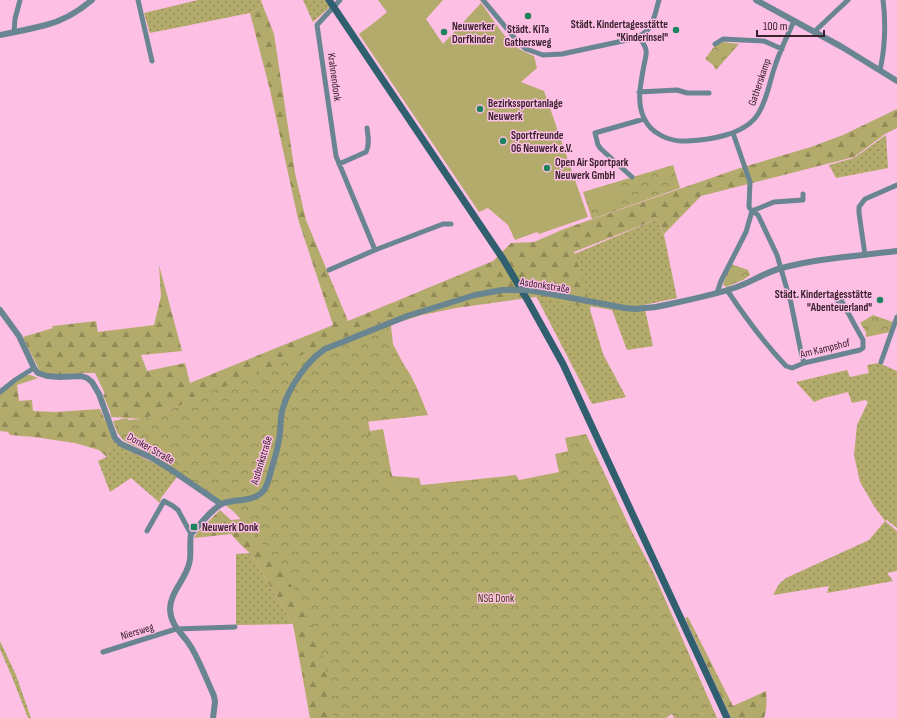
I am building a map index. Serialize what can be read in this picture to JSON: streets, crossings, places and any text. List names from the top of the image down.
{
  "streets": {
    "street": [
      "Krahnendonk",
      "Gatherskamp",
      "Asdonkstraße",
      "Am Kampshof",
      "Donker Straße",
      "Niersweg"
    ]
  },
  "crossings": [
    ["Asdonkstraße", "Am Kampshof"],
    ["Asdonkstraße", "Donker Straße"]
  ],
  "parks": ["NSG Donk"],
  "places": {
    "other": [
      "Städt. KiTa Gathersweg",
      "Städt. Kindertagesstätte \"Kinderinsel\"",
      "Neuwerker Dorfkinder",
      "Bezirkssportanlage Neuwerk",
      "Sportfreunde 06 Neuwerk e.V.",
      "Open Air Sportpark Neuwerk GmbH",
      "Städt. Kindertagesstätte \"Abenteuerland\""
    ],
    "transit": ["Neuwerk Donk"]
  },
  "scale_bar": "100 m"
}
